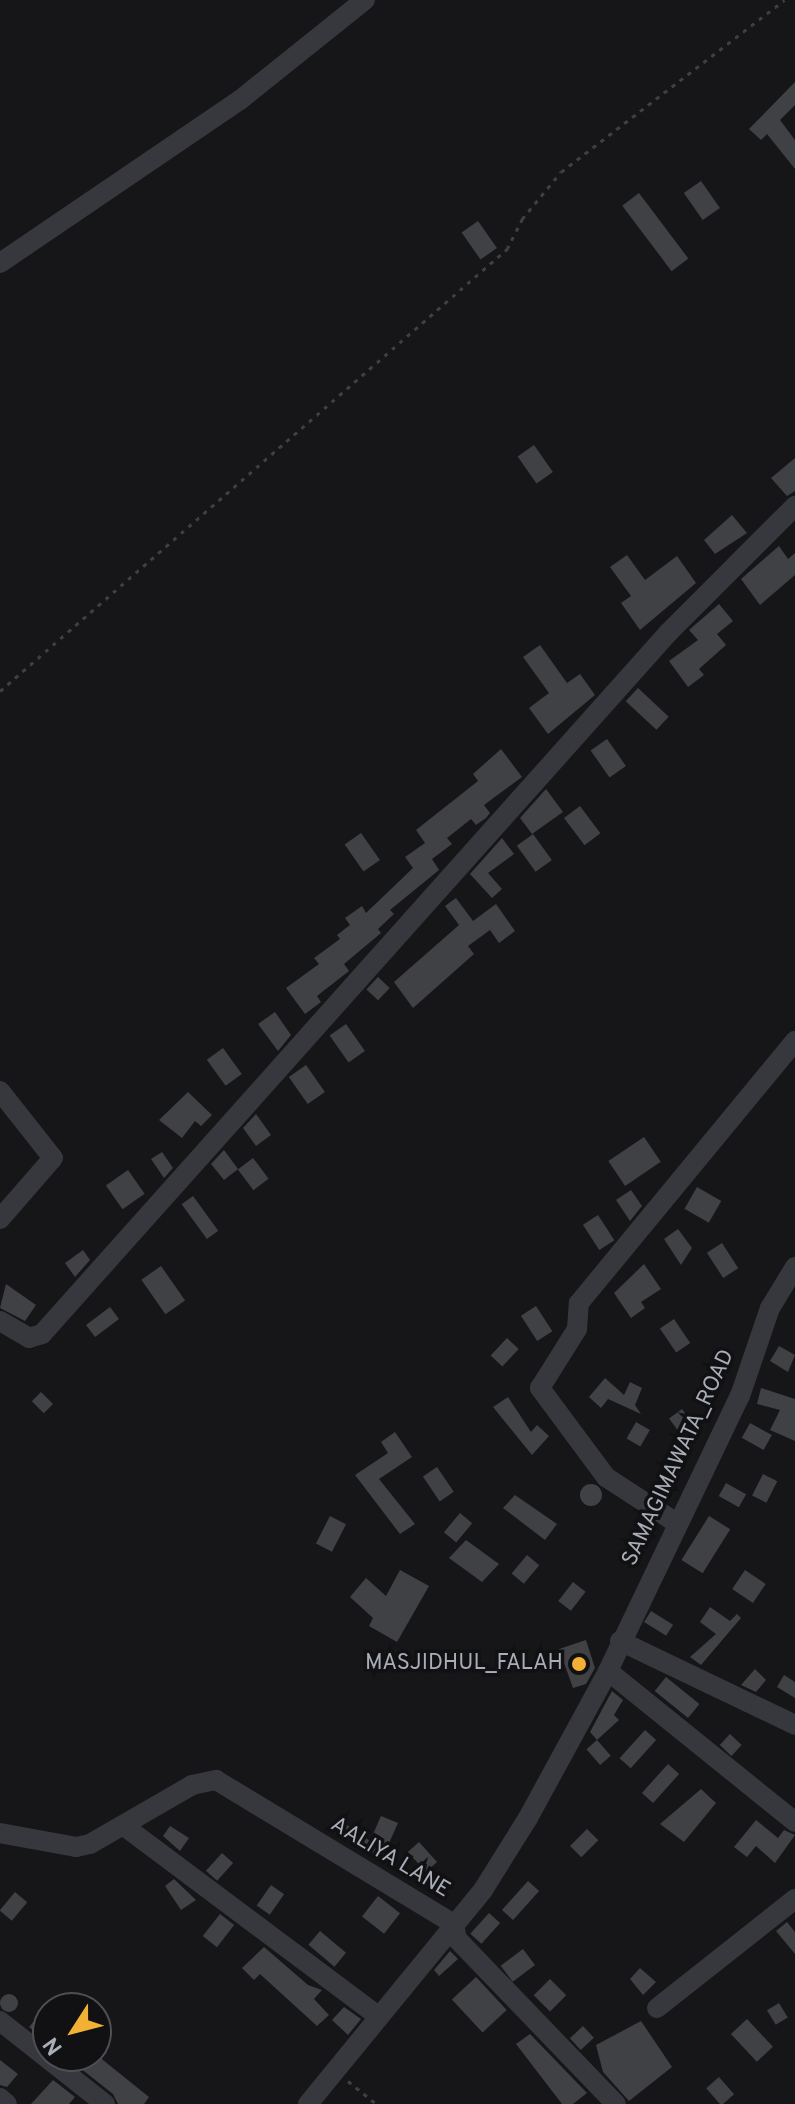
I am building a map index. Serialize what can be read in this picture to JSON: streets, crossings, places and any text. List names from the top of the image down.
{
  "streets": {
    "street": ["SAMAGIMAWATA_ROAD", "AALIYA LANE"]
  },
  "crossings": [
    ["SAMAGIMAWATA_ROAD", "AALIYA LANE"]
  ],
  "places": ["MASJIDHUL_FALAH"],
  "north": "bottom left"
}
